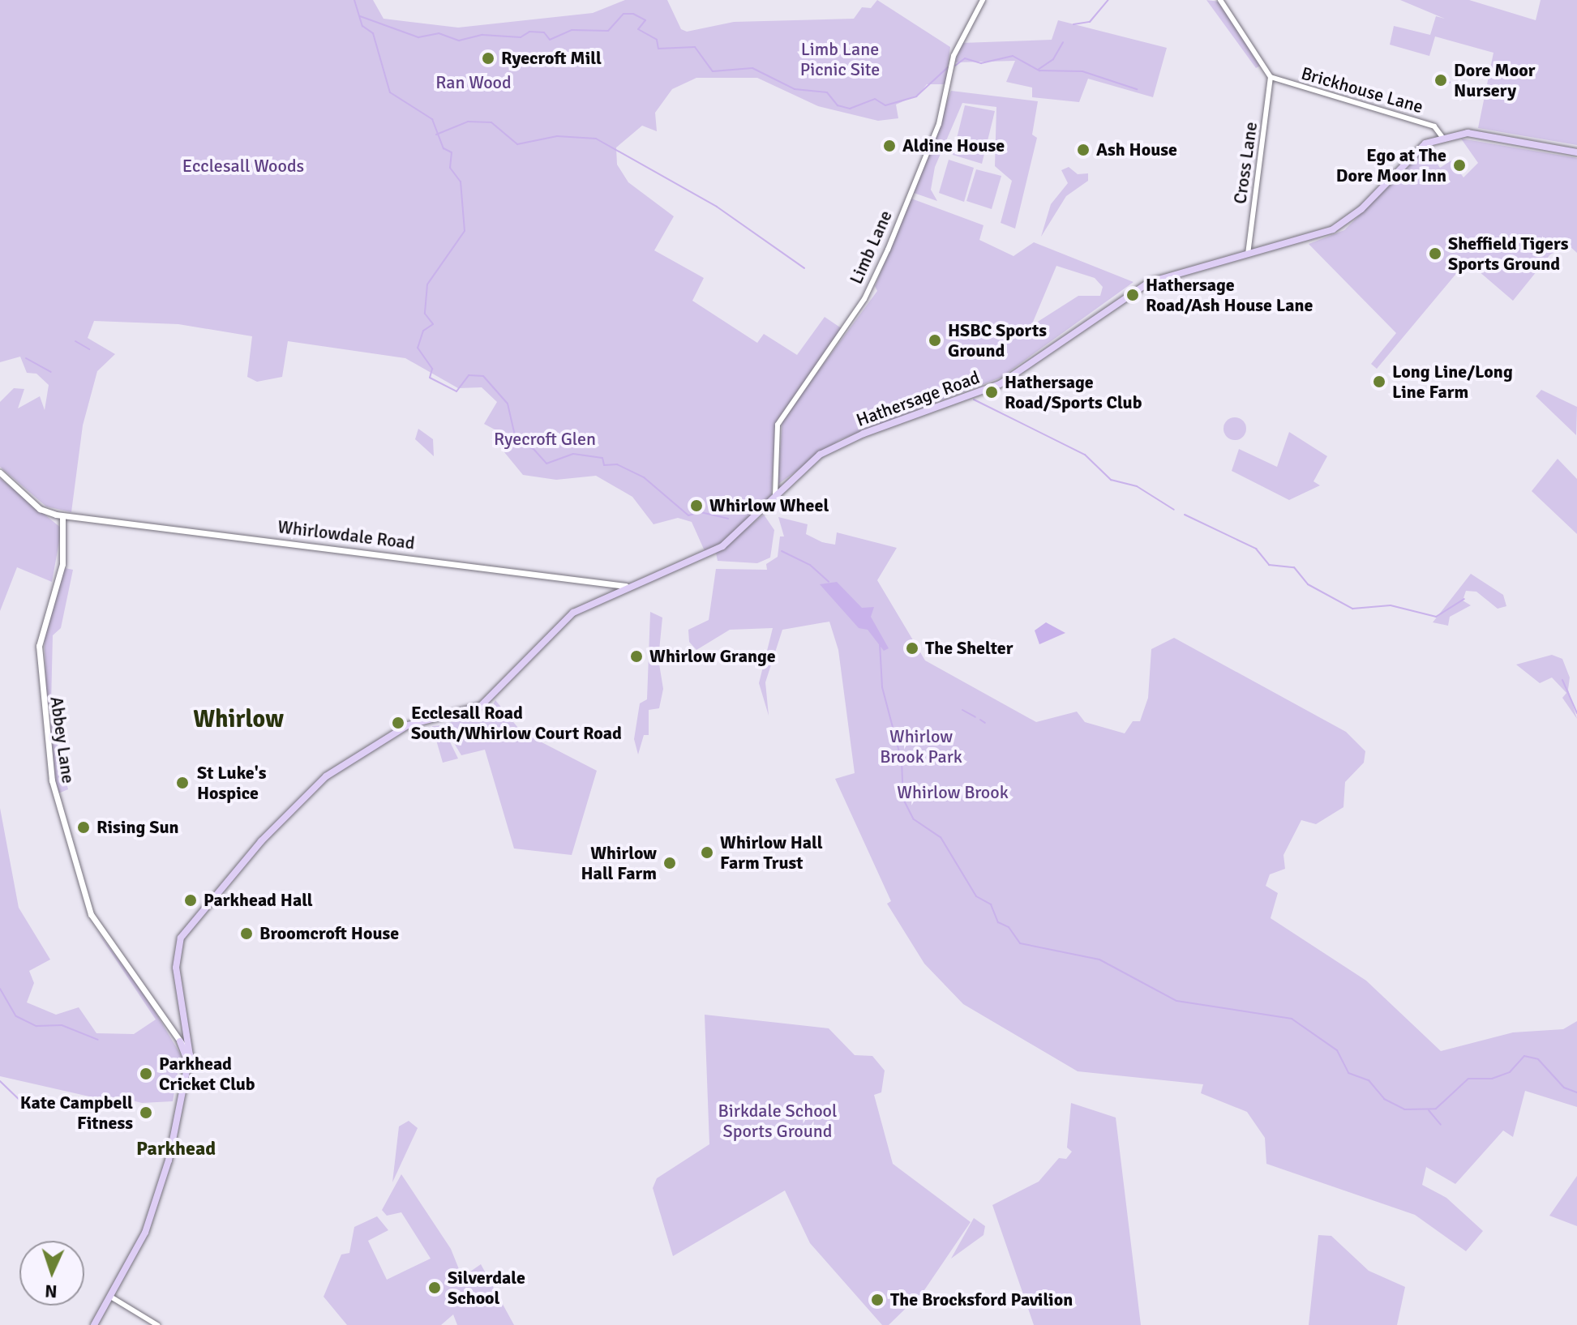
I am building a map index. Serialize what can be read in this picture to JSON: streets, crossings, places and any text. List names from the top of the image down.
{
  "streets": {
    "main road": ["Hathersage Road", "Whirlowdale Road", "Abbey Lane"],
    "street": ["Brickhouse Lane", "Cross Lane", "Limb Lane"]
  },
  "crossings": [
    ["Brickhouse Lane", "Cross Lane"],
    ["Brickhouse Lane", "Hathersage Road"],
    ["Cross Lane", "Hathersage Road"],
    ["Limb Lane", "Hathersage Road"],
    ["Hathersage Road", "Whirlowdale Road"],
    ["Hathersage Road", "Abbey Lane"],
    ["Whirlowdale Road", "Abbey Lane"]
  ],
  "districts": ["Whirlow", "Parkhead"],
  "parks": [
    "Limb Lane Picnic Site",
    "Ran Wood",
    "Ecclesall Woods",
    "Ryecroft Glen",
    "Whirlow Brook Park",
    "Whirlow Brook",
    "Birkdale School Sports Ground"
  ],
  "places": [
    "Ryecroft Mill",
    "Dore Moor Nursery",
    "Aldine House",
    "Ash House",
    "Ego at The Dore Moor Inn",
    "Sheffield Tigers Sports Ground",
    "Hathersage Road/Ash House Lane",
    "HSBC Sports Ground",
    "Long Line/Long Line Farm",
    "Hathersage Road/Sports Club",
    "Whirlow Wheel",
    "The Shelter",
    "Whirlow Grange",
    "Ecclesall Road South/Whirlow Court Road",
    "St Luke's Hospice",
    "Rising Sun",
    "Whirlow Hall Farm Trust",
    "Whirlow Hall Farm",
    "Parkhead Hall",
    "Broomcroft House",
    "Parkhead Cricket Club",
    "Kate Campbell Fitness",
    "Silverdale School",
    "The Brocksford Pavilion"
  ],
  "north": "bottom"
}
